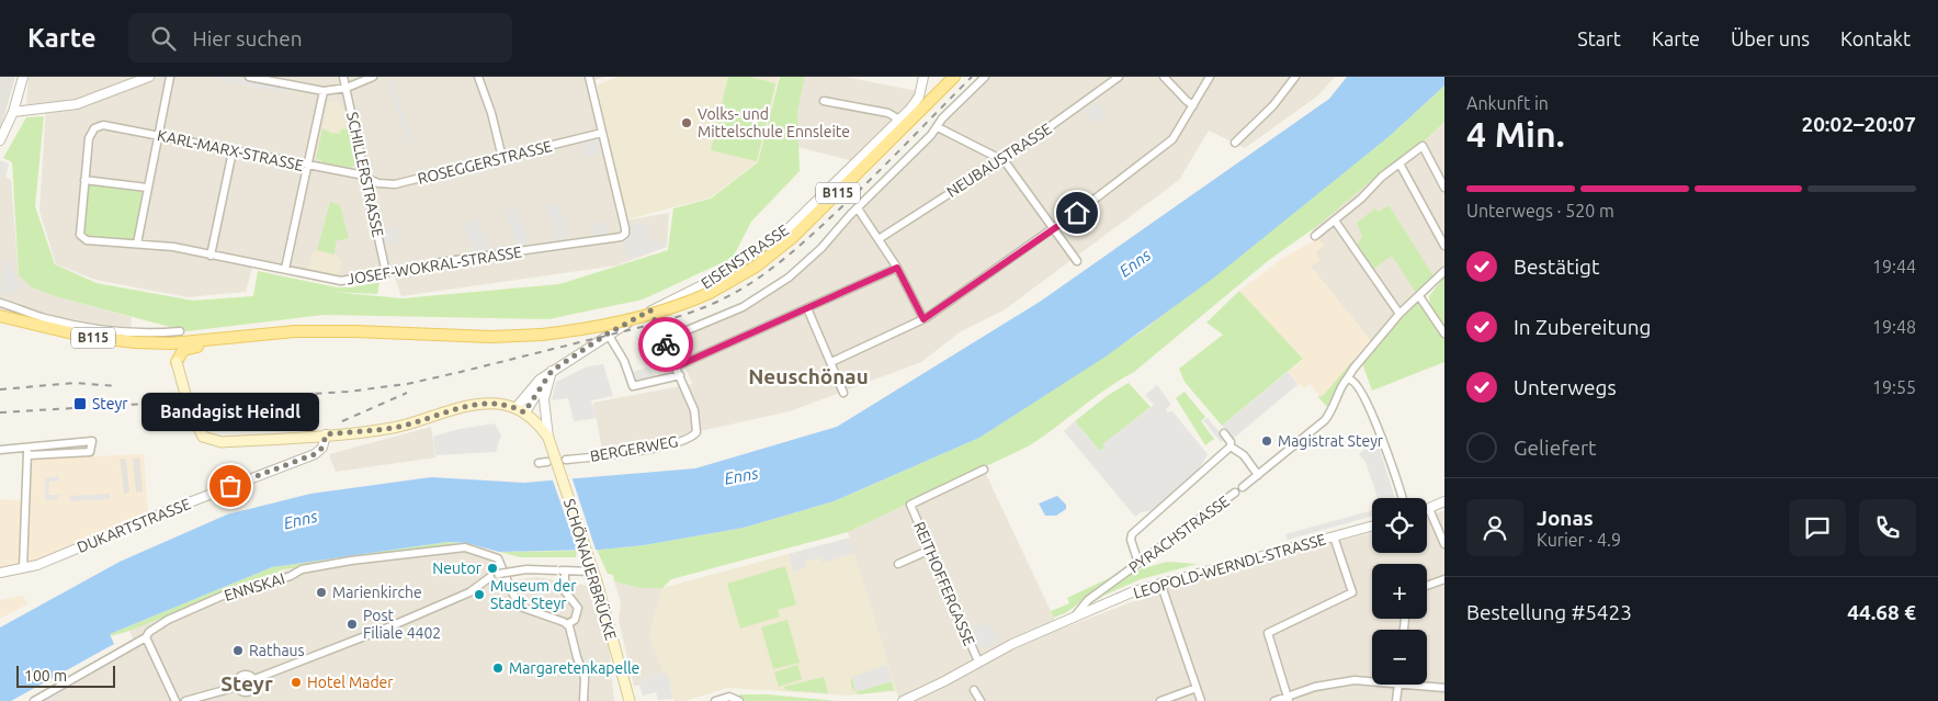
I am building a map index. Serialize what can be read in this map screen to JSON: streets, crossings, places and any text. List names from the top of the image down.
{
  "streets": {
    "main road": ["B115", "EISENSTRASSE", "SCHÖNAUERBRÜCKE"],
    "street": [
      "KARL-MARX-STRASSE",
      "NEUBAUSTRASSE",
      "ROSEGGERSTRASSE",
      "SCHILLERSTRASSE",
      "JOSEF-WOKRAL-STRASSE",
      "BERGERWEG",
      "DUKARTSTRASSE",
      "PYRACHSTRASSE",
      "LEOPOLD-WERNDL-STRASSE",
      "REITHOFFERGASSE",
      "ENNSKAI"
    ]
  },
  "crossings": [
    ["KARL-MARX-STRASSE", "ROSEGGERSTRASSE"],
    ["KARL-MARX-STRASSE", "SCHILLERSTRASSE"],
    ["KARL-MARX-STRASSE", "JOSEF-WOKRAL-STRASSE"],
    ["ROSEGGERSTRASSE", "SCHILLERSTRASSE"],
    ["ROSEGGERSTRASSE", "JOSEF-WOKRAL-STRASSE"],
    ["SCHILLERSTRASSE", "JOSEF-WOKRAL-STRASSE"],
    ["B115", "EISENSTRASSE"],
    ["PYRACHSTRASSE", "LEOPOLD-WERNDL-STRASSE"],
    ["LEOPOLD-WERNDL-STRASSE", "REITHOFFERGASSE"]
  ],
  "districts": ["Neuschönau", "Steyr"],
  "water": ["Enns"],
  "places": {
    "other": [
      "Volks- und Mittelschule Ennsleite",
      "Magistrat Steyr",
      "Bandagist Heindl",
      "Neutor",
      "Marienkirche",
      "Museum der Stadt Steyr",
      "Post Filiale 4402",
      "Rathaus",
      "Margaretenkapelle",
      "Hotel Mader"
    ],
    "transit": ["Steyr"]
  },
  "scale_bar": "100 m",
  "page": {
    "header": "Karte",
    "search": "Hier suchen",
    "nav": [
      "Start",
      "Karte",
      "Über uns",
      "Kontakt"
    ],
    "heading": ["4 Min.", "Ankunft in", "20:02–20:07"],
    "panel": [
      "Jonas",
      "Kurier · 4.9",
      "Bestellung #5423",
      "44.68 €"
    ],
    "bar": "Unterwegs · 520 m",
    "list": [
      ["Bestätigt", "19:44"],
      ["In Zubereitung", "19:48"],
      ["Unterwegs", "19:55"],
      "Geliefert"
    ],
    "bubble": "Bandagist Heindl",
    "map_buttons": ["+", "−"],
    "scale": "100 m"
  }
}
